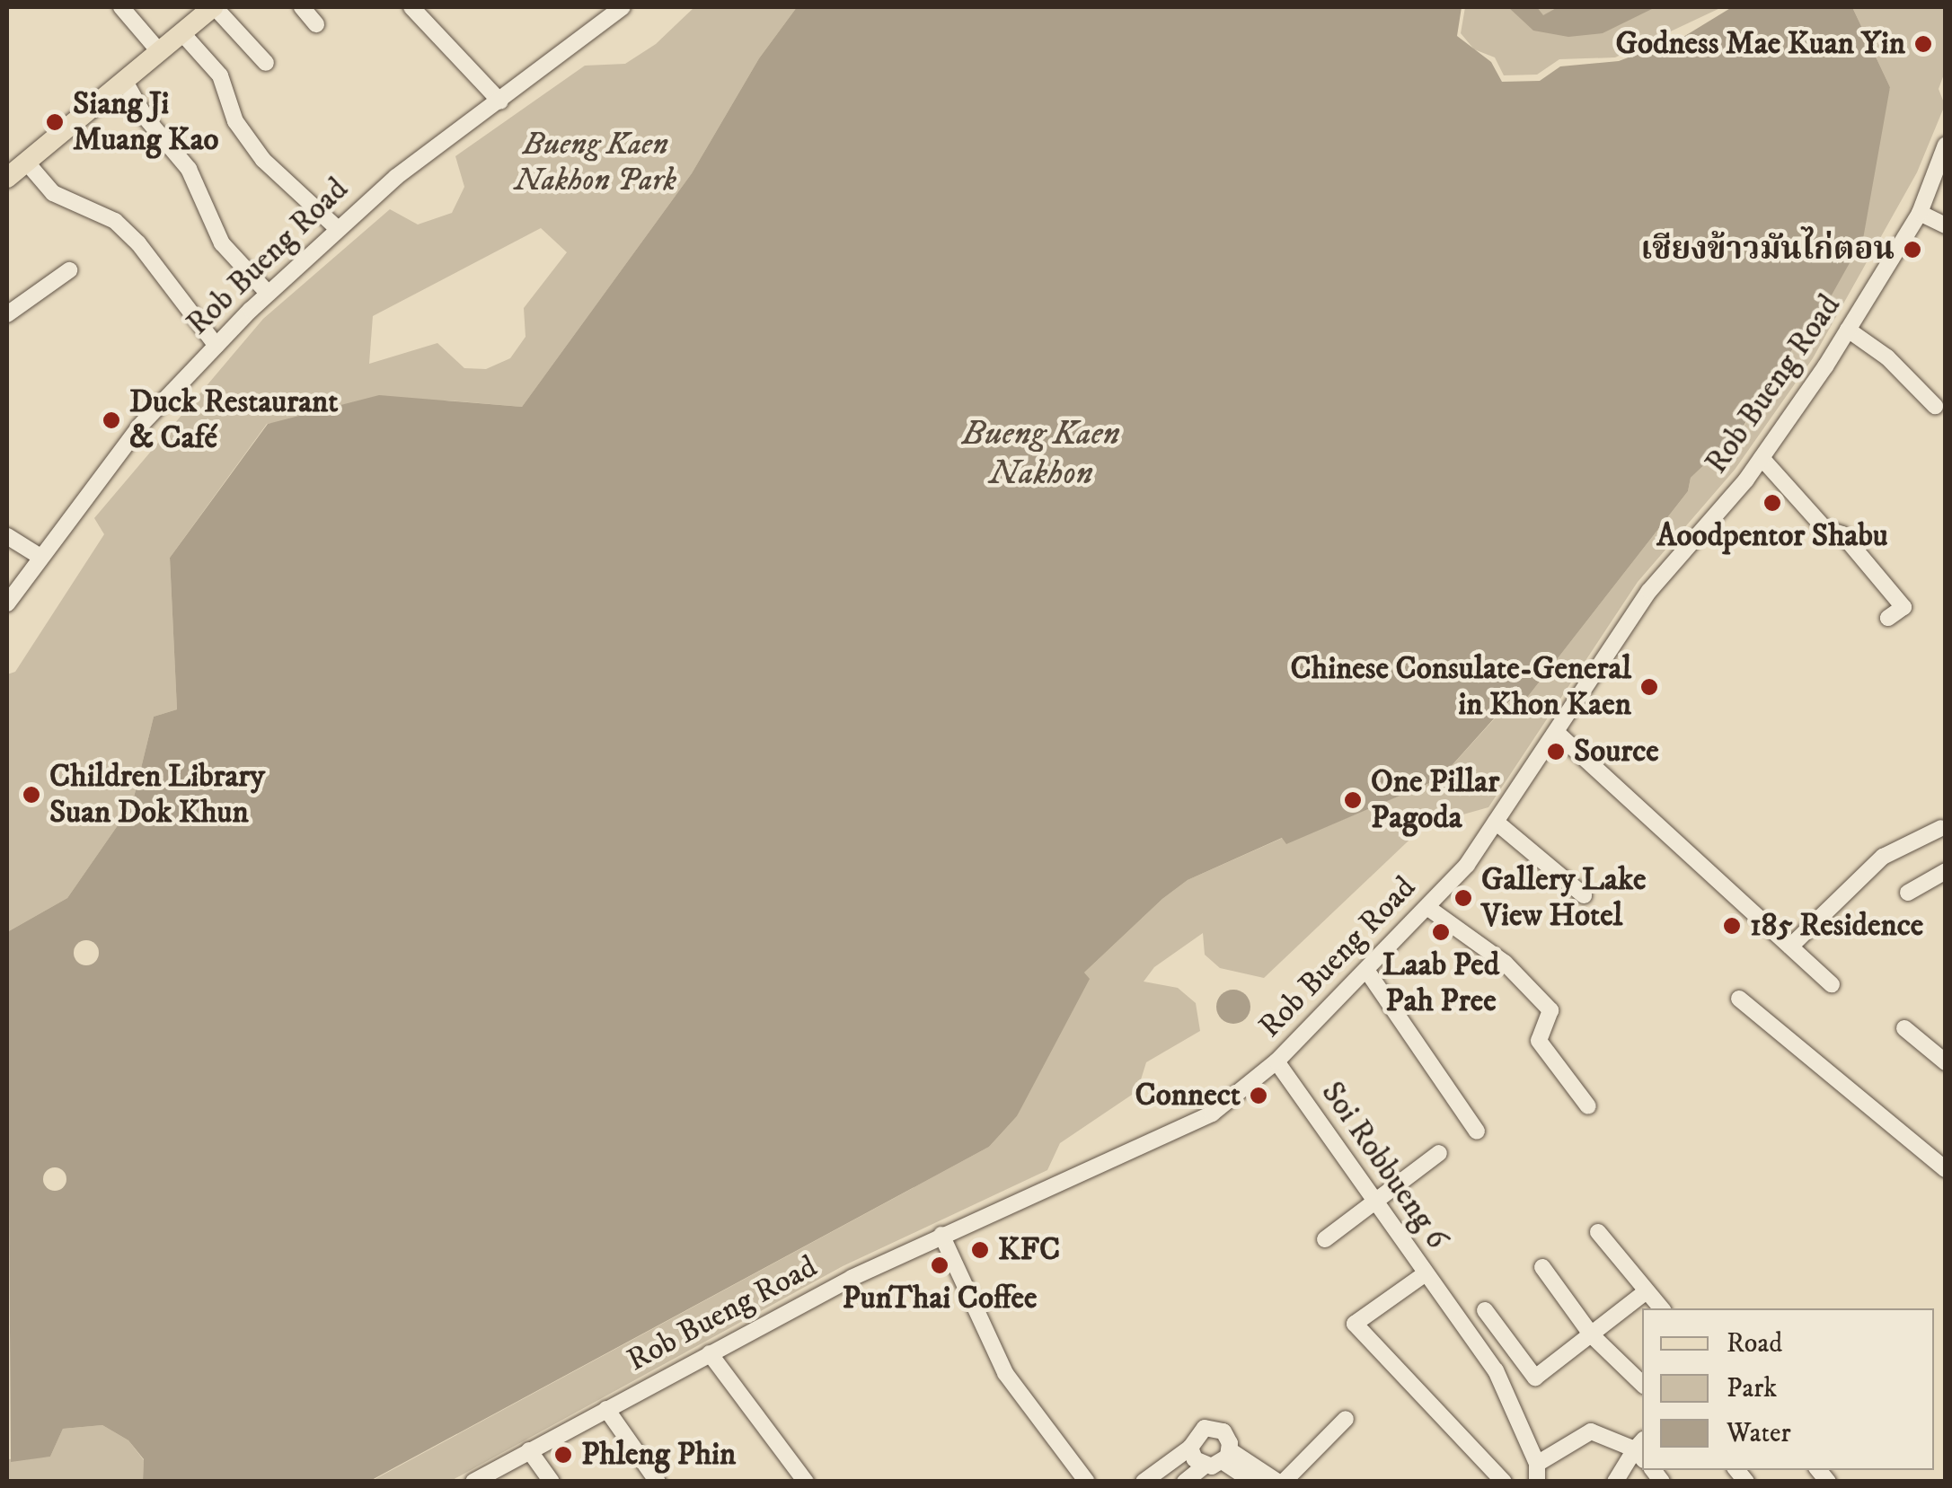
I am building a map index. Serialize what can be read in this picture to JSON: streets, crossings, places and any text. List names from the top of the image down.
{
  "streets": {
    "street": ["Rob Bueng Road", "Soi Robbueng 6"]
  },
  "crossings": [
    ["Rob Bueng Road", "Soi Robbueng 6"]
  ],
  "water": ["Bueng Kaen Nakhon"],
  "parks": ["Bueng Kaen Nakhon Park"],
  "places": [
    "Godness Mae Kuan Yin",
    "Siang Ji Muang Kao",
    "เชียงข้าวมันไก่ตอน",
    "Duck Restaurant & Café",
    "Aoodpentor Shabu",
    "Chinese Consulate-General in Khon Kaen",
    "Source",
    "Children Library Suan Dok Khun",
    "One Pillar Pagoda",
    "Gallery Lake View Hotel",
    "185 Residence",
    "Laab Ped Pah Pree",
    "Connect",
    "KFC",
    "PunThai Coffee",
    "Phleng Phin"
  ],
  "legend": ["Road", "Park", "Water"]
}
